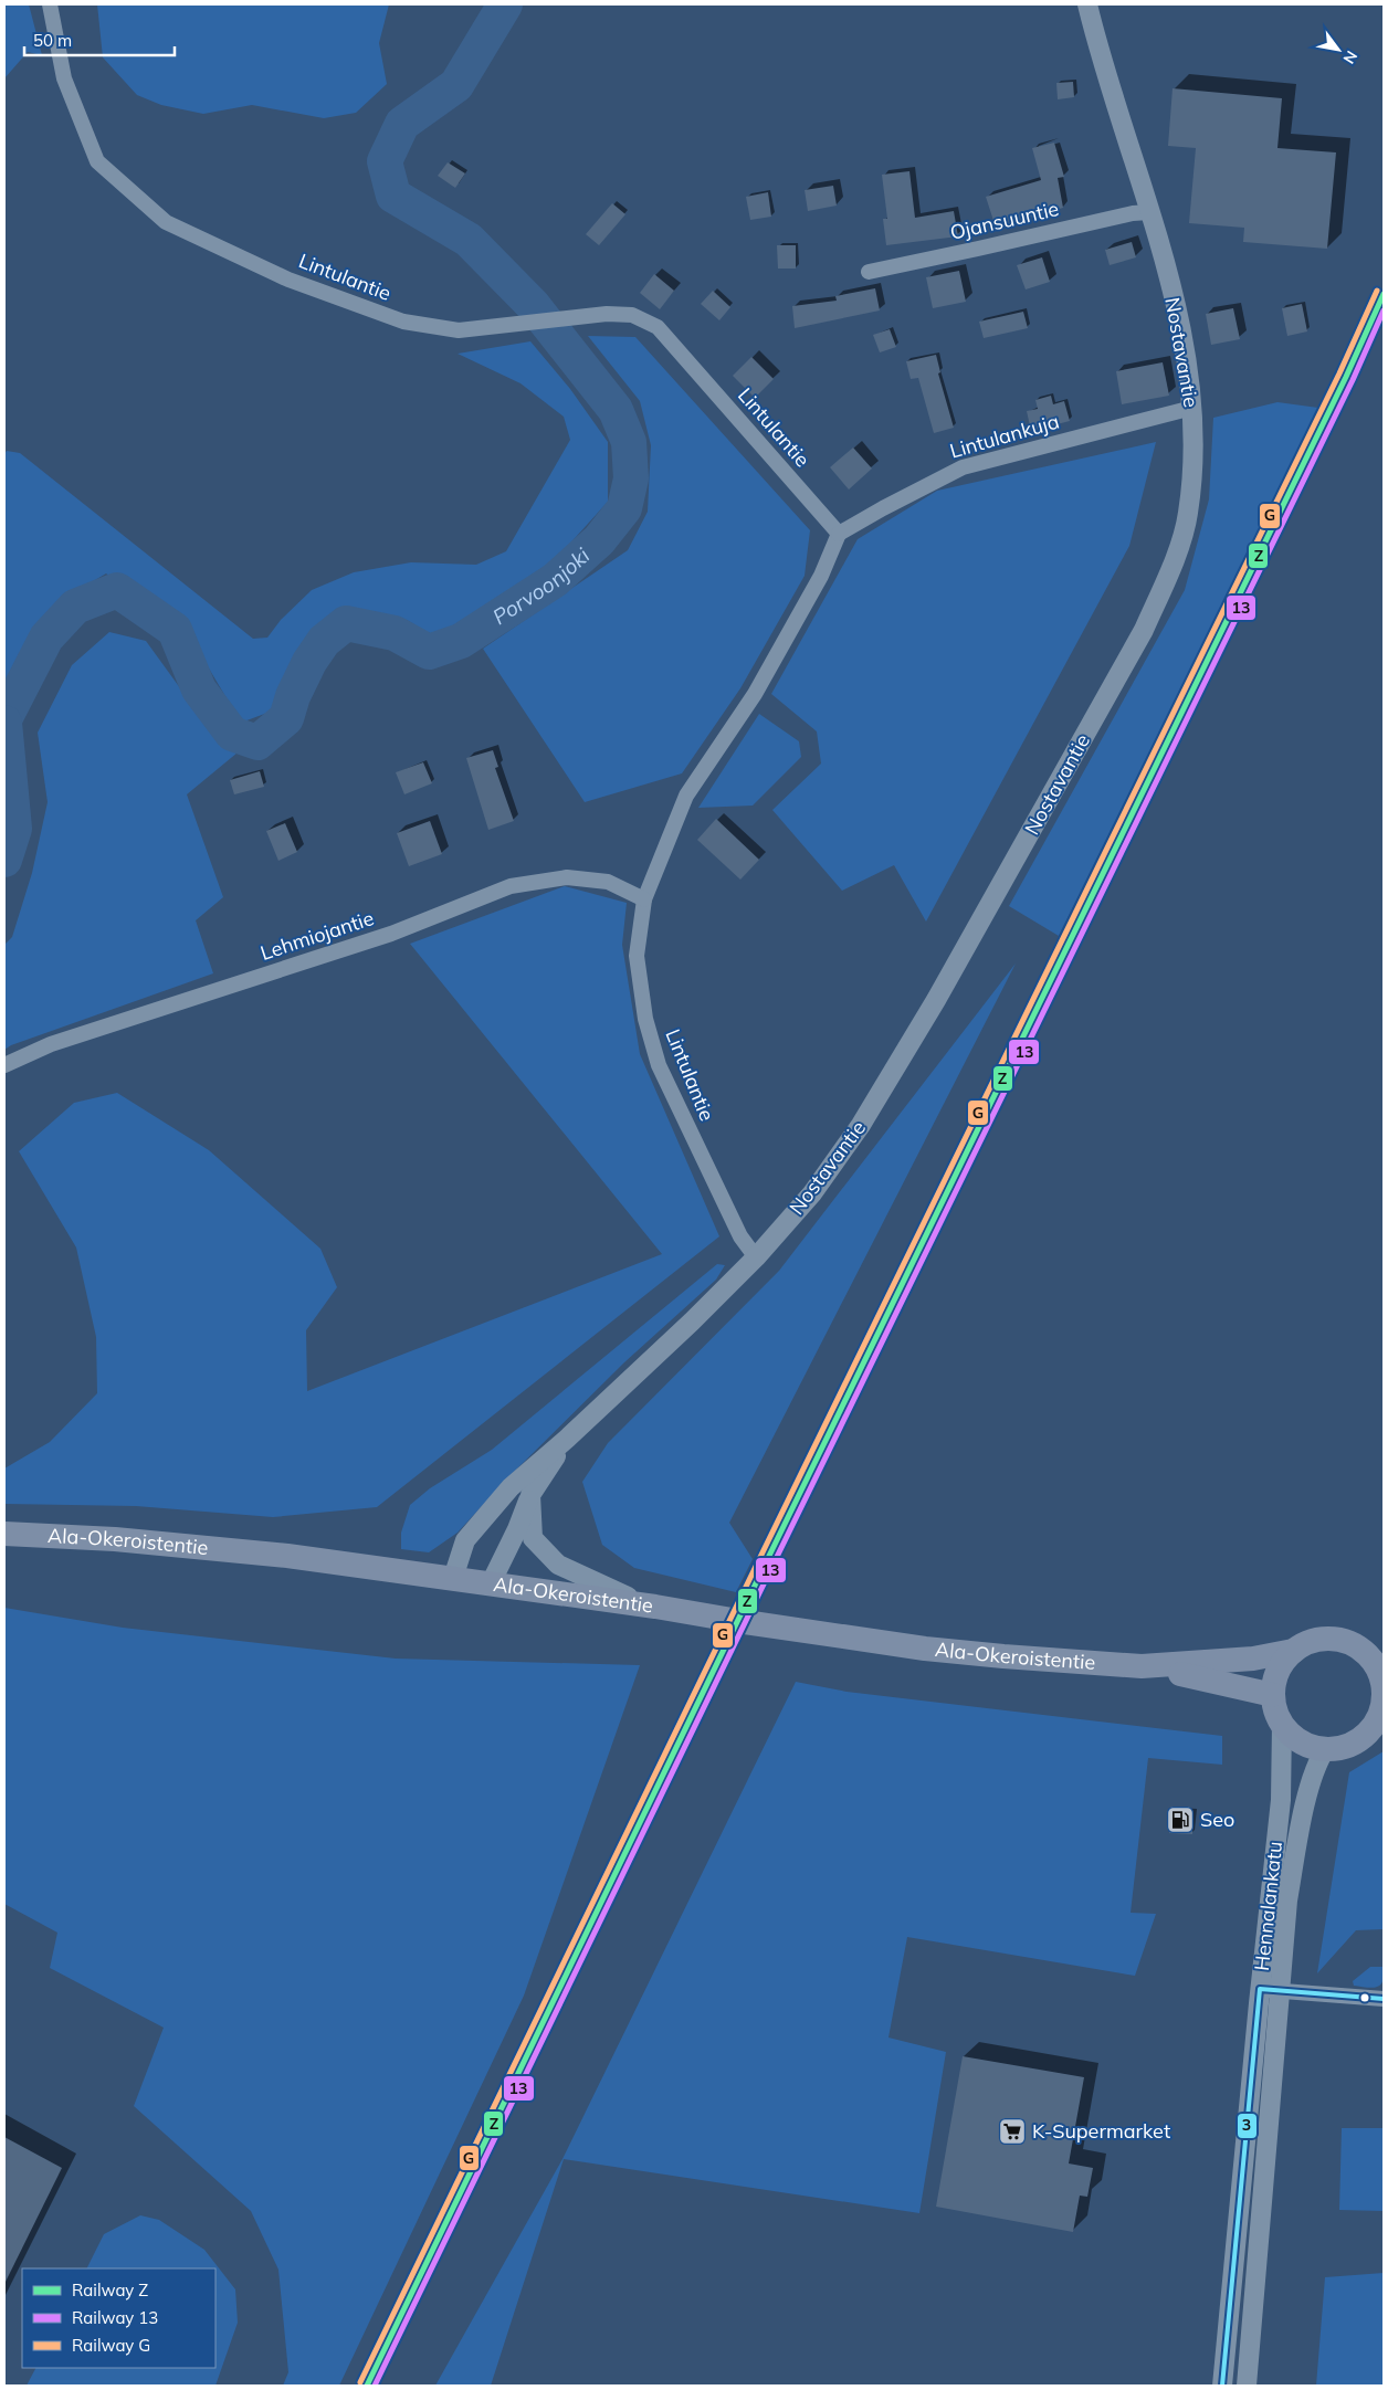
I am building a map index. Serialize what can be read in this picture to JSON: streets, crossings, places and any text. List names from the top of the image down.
{
  "streets": {
    "main road": ["Ala-Okeroistentie"],
    "street": [
      "Ojansuuntie",
      "Lintulantie",
      "Nostavantie",
      "Lintulankuja",
      "Lehmiojantie",
      "Hennalankatu"
    ]
  },
  "crossings": [
    ["Ojansuuntie", "Nostavantie"],
    ["Lintulantie", "Nostavantie"],
    ["Lintulantie", "Lintulankuja"],
    ["Lintulantie", "Lehmiojantie"],
    ["Nostavantie", "Lintulankuja"],
    ["Nostavantie", "Ala-Okeroistentie"],
    ["Ala-Okeroistentie", "Hennalankatu"]
  ],
  "water": ["Porvoonjoki"],
  "places": {
    "fuel station": ["Seo"],
    "supermarket": ["K-Supermarket"]
  },
  "lines": [
    "rail line G",
    "rail line Z",
    "rail line 13",
    "transit line 3"
  ],
  "legend": ["Railway Z", "Railway 13", "Railway G"],
  "scale_bar": "50 m",
  "north": "bottom right"
}
